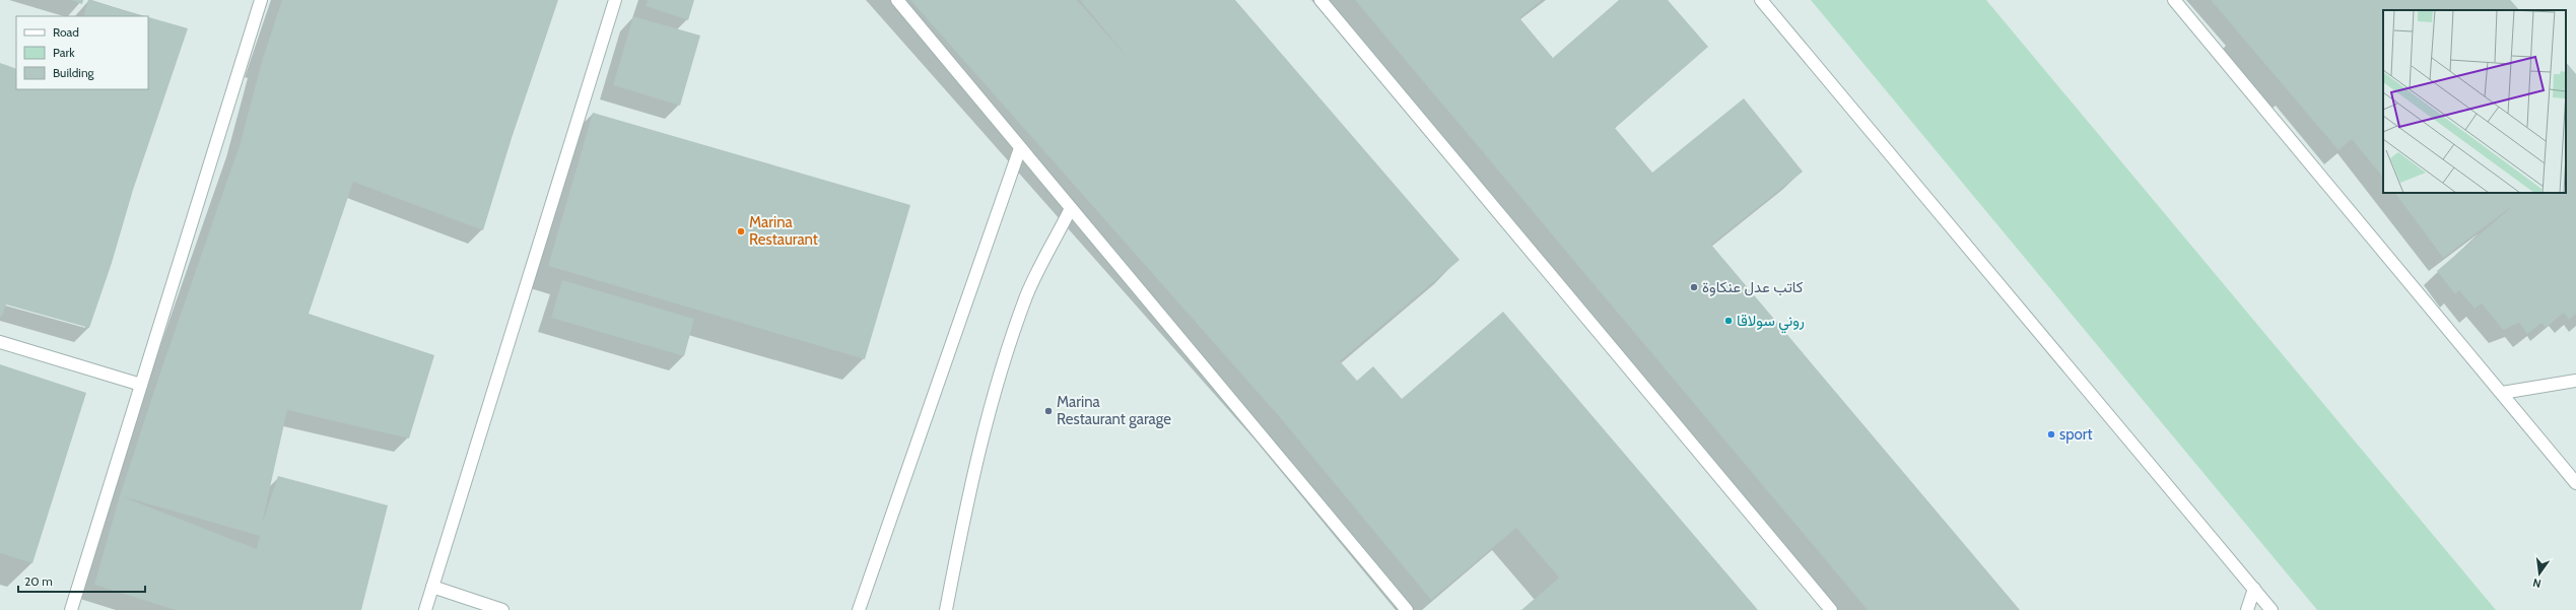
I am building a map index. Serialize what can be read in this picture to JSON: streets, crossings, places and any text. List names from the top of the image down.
{
  "places": [
    "Marina Restaurant",
    "كاتب عدل عنكاوة",
    "روني سولاقا",
    "Marina Restaurant garage",
    "sport"
  ],
  "legend": ["Road", "Park", "Building"],
  "scale_bar": "20 m",
  "north": "bottom"
}
